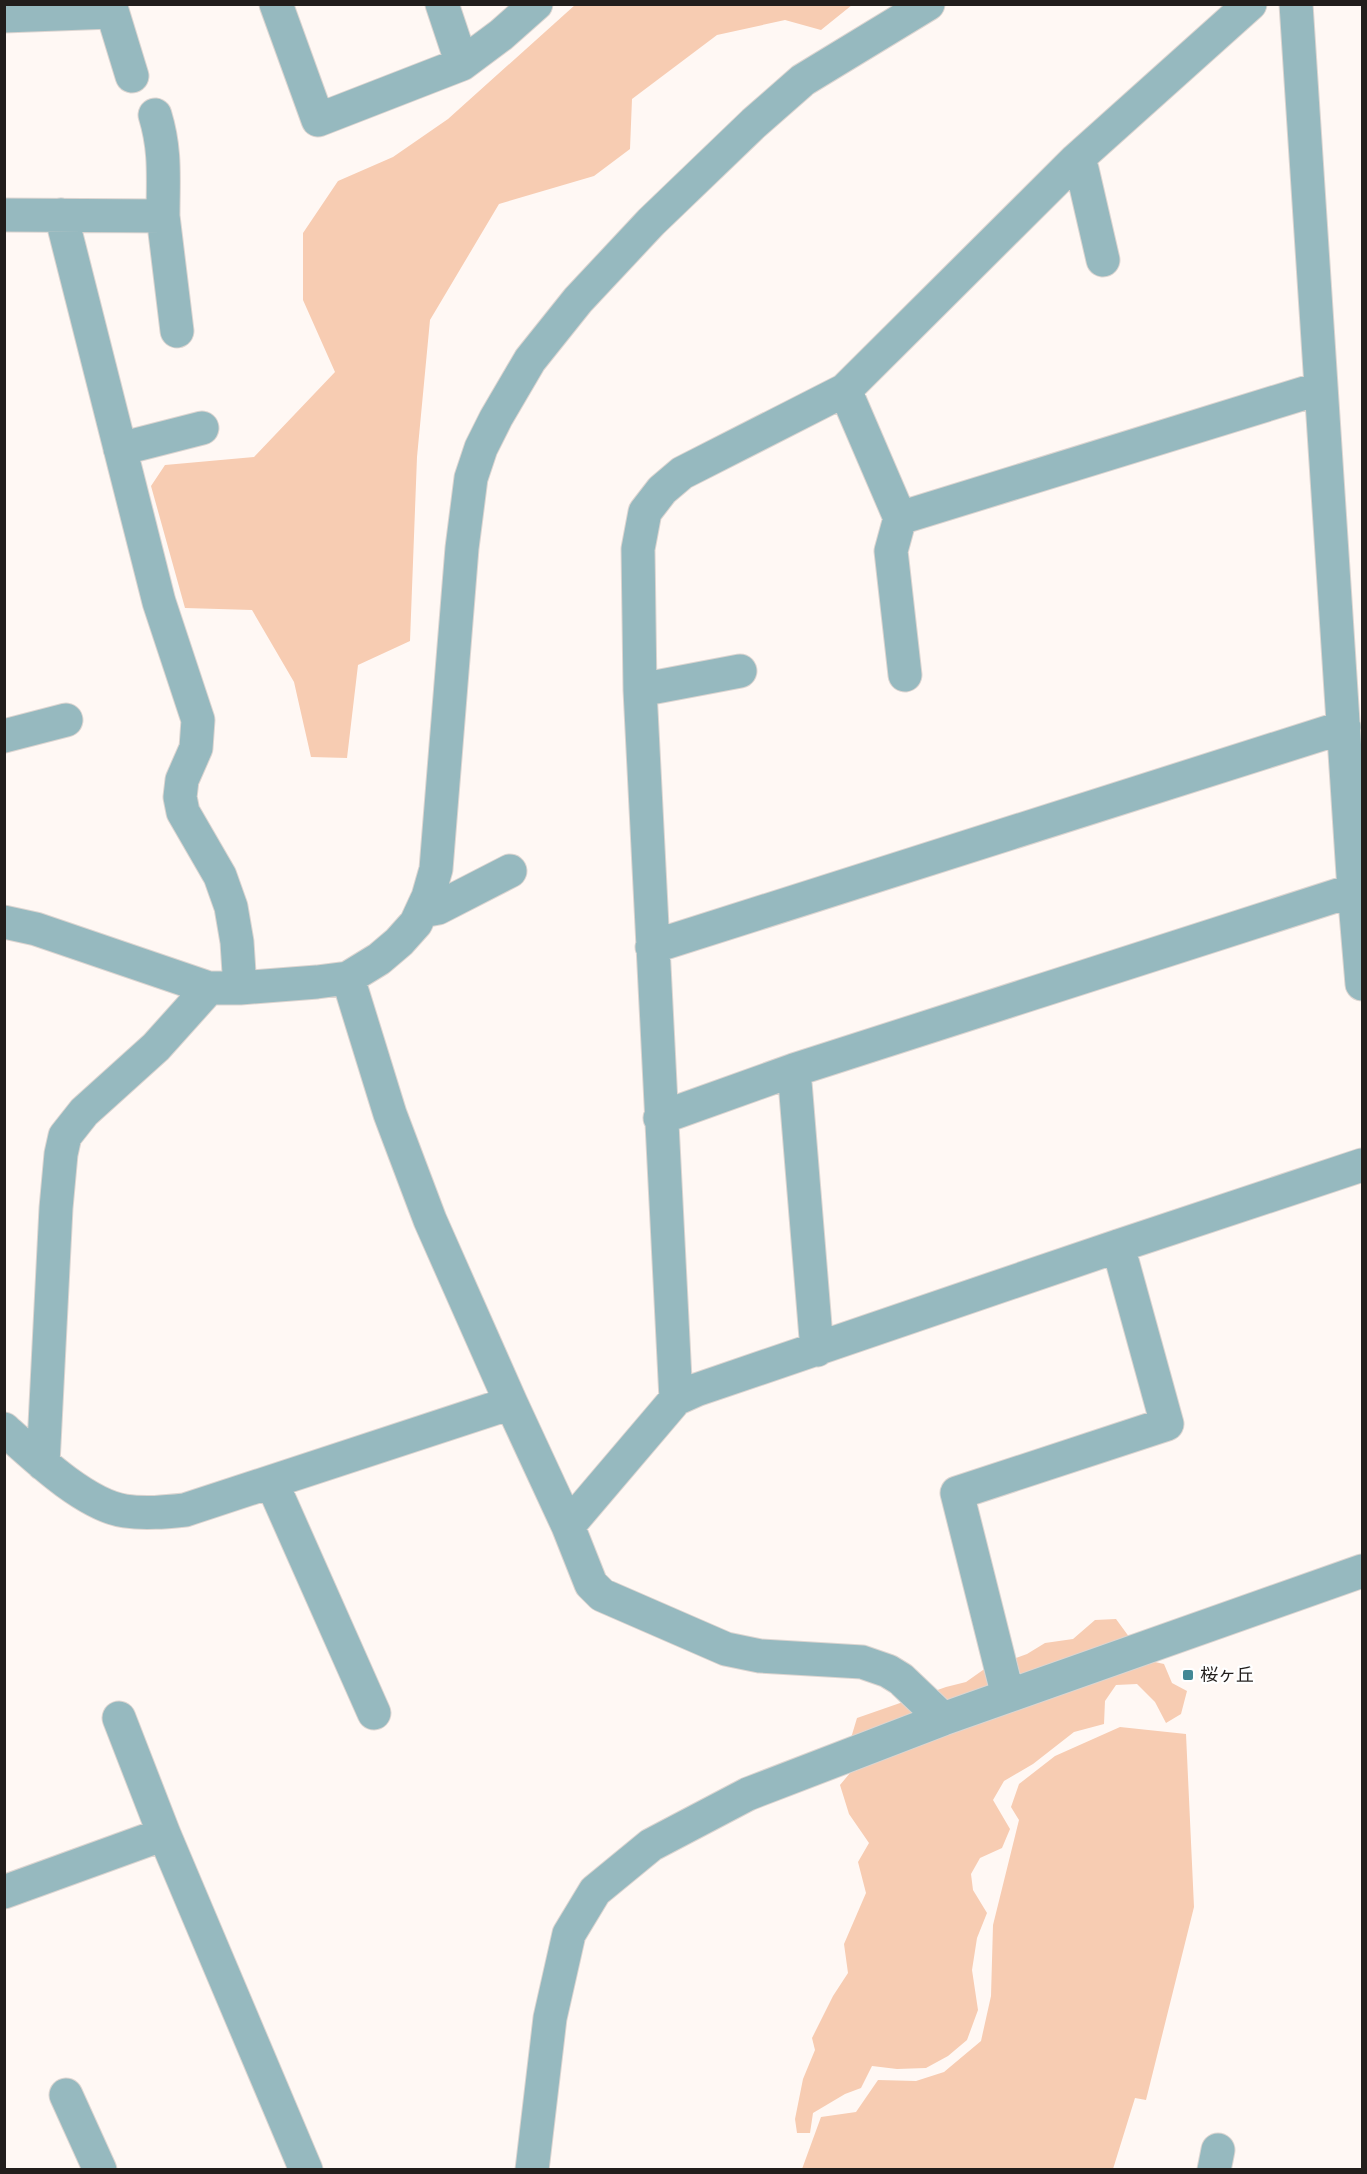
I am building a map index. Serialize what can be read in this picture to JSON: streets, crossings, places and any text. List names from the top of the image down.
{
  "places": {
    "transit": ["桜ヶ丘"]
  }
}
